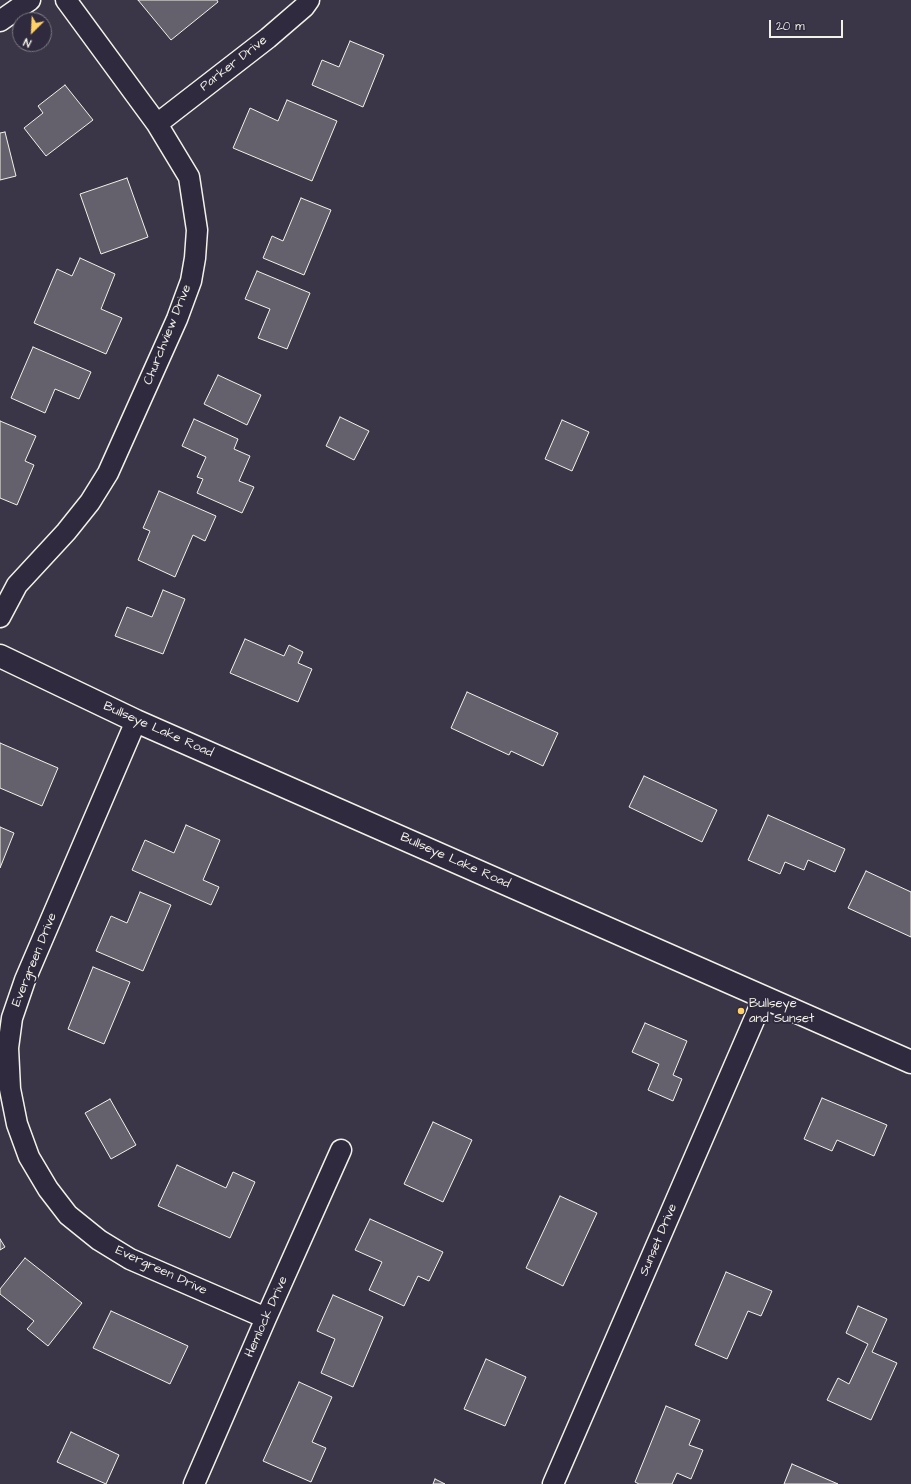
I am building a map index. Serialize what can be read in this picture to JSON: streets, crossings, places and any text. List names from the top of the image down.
{
  "streets": {
    "street": [
      "Parker Drive",
      "Churchview Drive",
      "Bullseye Lake Road",
      "Evergreen Drive",
      "Sunset Drive",
      "Hemlock Drive"
    ]
  },
  "crossings": [
    ["Parker Drive", "Churchview Drive"],
    ["Bullseye Lake Road", "Evergreen Drive"],
    ["Bullseye Lake Road", "Sunset Drive"],
    ["Evergreen Drive", "Hemlock Drive"]
  ],
  "places": ["Bullseye and Sunset"],
  "scale_bar": "20 m",
  "north": "bottom left"
}
